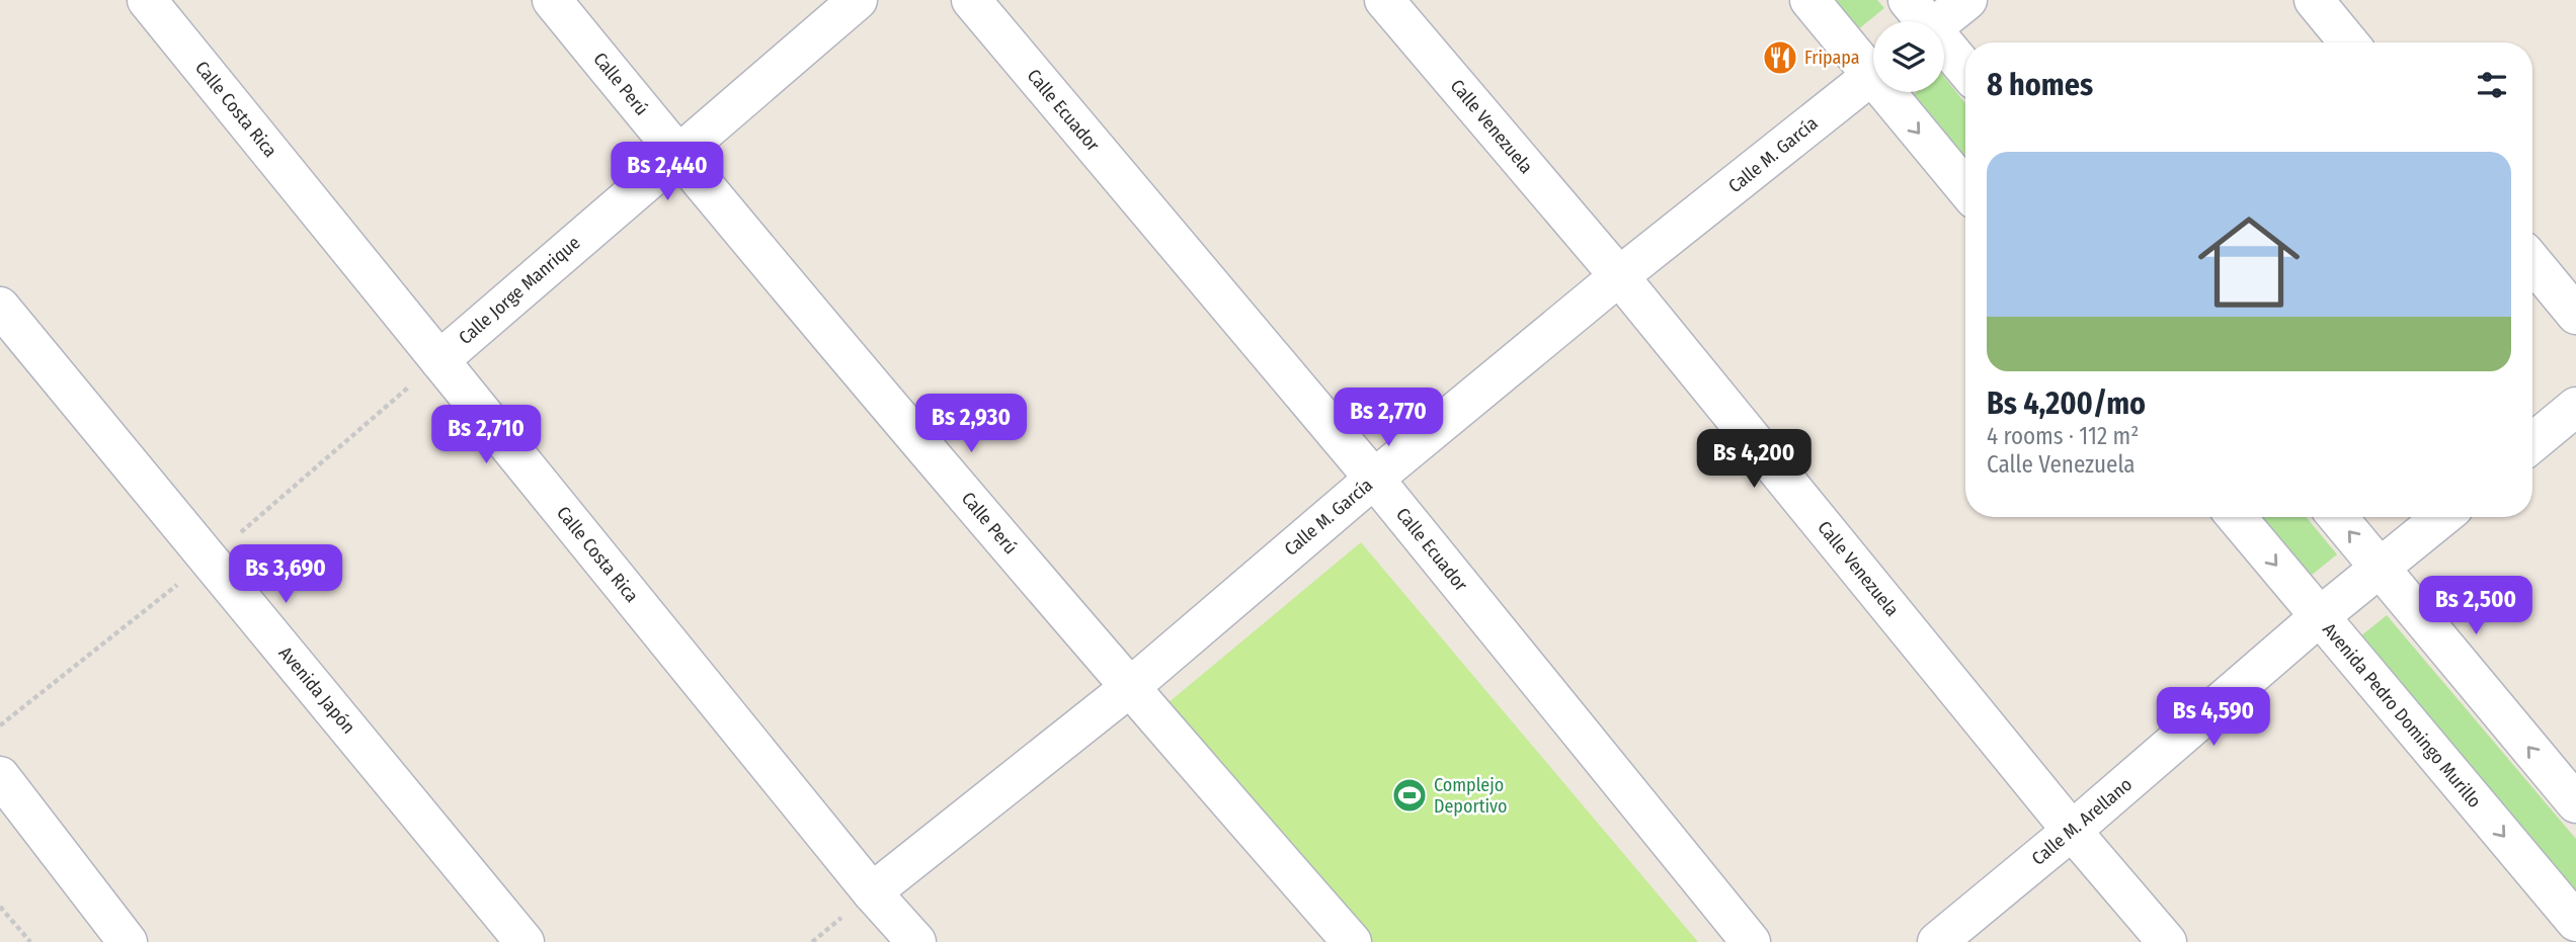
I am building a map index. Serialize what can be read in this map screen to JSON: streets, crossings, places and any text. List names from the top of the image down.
{
  "streets": {
    "street": [
      "Calle Perú",
      "Calle Costa Rica",
      "Calle Ecuador",
      "Calle Venezuela",
      "Calle M. García",
      "Calle Jorge Manrique",
      "Avenida Japón",
      "Avenida Pedro Domingo Murillo",
      "Calle M. Arellano"
    ]
  },
  "crossings": [
    ["Calle Perú", "Calle M. García"],
    ["Calle Perú", "Calle Jorge Manrique"],
    ["Calle Costa Rica", "Calle M. García"],
    ["Calle Costa Rica", "Calle Jorge Manrique"],
    ["Calle Ecuador", "Calle M. García"],
    ["Calle Venezuela", "Calle M. García"],
    ["Calle Venezuela", "Calle M. Arellano"],
    ["Avenida Pedro Domingo Murillo", "Calle M. Arellano"]
  ],
  "places": {
    "restaurant": ["Fripapa"],
    "sports": ["Complejo Deportivo"]
  },
  "page": {
    "heading": "8 homes",
    "list": [
      {
        "name": "Bs 4,200/mo",
        "note": "4 rooms · 112 m² · Calle Venezuela"
      }
    ],
    "price": [
      "Bs 2,440",
      "Bs 2,770",
      "Bs 2,930",
      "Bs 2,710",
      "Bs 4,200",
      "Bs 3,690",
      "Bs 2,500",
      "Bs 4,590"
    ]
  }
}
